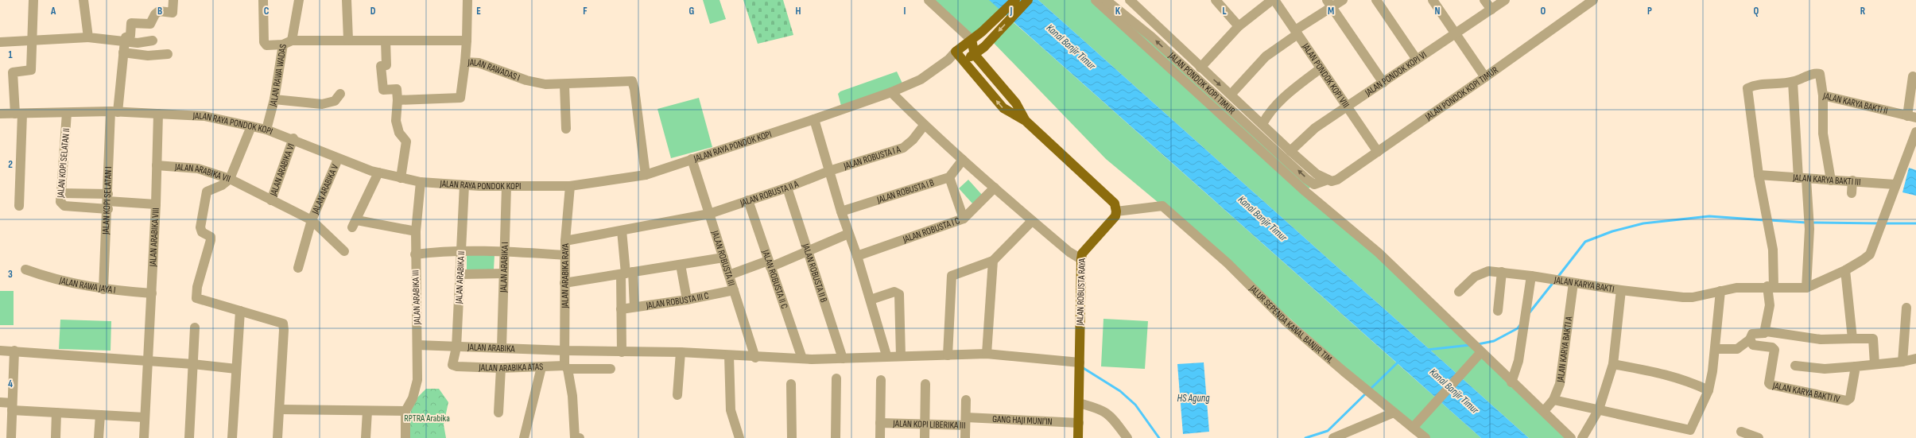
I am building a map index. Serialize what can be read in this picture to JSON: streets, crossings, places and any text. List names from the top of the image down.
{
  "streets": {
    "main road": ["JALAN RAYA PONDOK KOPI", "JALAN ROBUSTA RAYA"],
    "street": [
      "JALAN RAWADAS I",
      "JALAN PONDOK KOPI VI",
      "JALAN PONDOK KOPI VIII",
      "JALAN RAWA WADAS",
      "JALAN PONDOK KOPI TIMUR",
      "JALAN KARYA BAKTI II",
      "JALAN ROBUSTA I A",
      "JALAN KOPI SELATAN II",
      "JALAN ARABIKA VI",
      "JALAN ARABIKA VII",
      "JALAN KARYA BAKTI III",
      "JALAN ARABIKA V",
      "JALAN ROBUSTA I B",
      "JALAN ROBUSTA II A",
      "JALAN KOPI SELATAN I",
      "JALAN ROBUSTA I C",
      "JALAN ARABIKA VIII",
      "JALAN ROBUSTA III",
      "JALAN ARABIKA I",
      "JALAN ROBUSTA II B",
      "JALAN ARABIKA RAYA",
      "JALAN ARABIKA II",
      "JALAN ROBUSTA II C",
      "JALAN KARYA BAKTI",
      "JALAN RAWA JAYA I",
      "JALAN ARABIKA III",
      "JALAN ROBUSTA III C",
      "JALUR SEPENDA KANAL BANJIR TIM.",
      "JALAN ARABIKA",
      "JALAN KARYA BAKTI A",
      "JALAN ARABIKA ATAS",
      "JALAN KARYA BAKTI IV",
      "GANG HAJI MUNI'IN",
      "JALAN KOPI LIBERIKA III"
    ]
  },
  "crossings": [
    ["JALAN RAWADAS I", "JALAN RAYA PONDOK KOPI"],
    ["JALAN PONDOK KOPI VI", "JALAN PONDOK KOPI VIII"],
    ["JALAN PONDOK KOPI VI", "JALAN PONDOK KOPI TIMUR"],
    ["JALAN PONDOK KOPI VIII", "JALAN PONDOK KOPI TIMUR"],
    ["JALAN RAWA WADAS", "JALAN RAYA PONDOK KOPI"],
    ["JALAN KARYA BAKTI II", "JALAN KARYA BAKTI III"],
    ["JALAN RAYA PONDOK KOPI", "JALAN KOPI SELATAN II"],
    ["JALAN RAYA PONDOK KOPI", "JALAN ARABIKA VI"],
    ["JALAN RAYA PONDOK KOPI", "JALAN ARABIKA VII"],
    ["JALAN RAYA PONDOK KOPI", "JALAN ARABIKA V"],
    ["JALAN RAYA PONDOK KOPI", "JALAN KOPI SELATAN I"],
    ["JALAN RAYA PONDOK KOPI", "JALAN ARABIKA VIII"],
    ["JALAN RAYA PONDOK KOPI", "JALAN ROBUSTA III"],
    ["JALAN RAYA PONDOK KOPI", "JALAN ARABIKA I"],
    ["JALAN RAYA PONDOK KOPI", "JALAN ARABIKA RAYA"],
    ["JALAN RAYA PONDOK KOPI", "JALAN ARABIKA II"],
    ["JALAN RAYA PONDOK KOPI", "JALAN ARABIKA III"],
    ["JALAN ROBUSTA I A", "JALAN ROBUSTA II A"],
    ["JALAN KOPI SELATAN II", "JALAN KOPI SELATAN I"],
    ["JALAN ARABIKA VII", "JALAN ARABIKA VIII"],
    ["JALAN ROBUSTA II A", "JALAN ROBUSTA III"],
    ["JALAN ROBUSTA II A", "JALAN ROBUSTA II B"],
    ["JALAN ROBUSTA II A", "JALAN ARABIKA RAYA"],
    ["JALAN ROBUSTA II A", "JALAN ROBUSTA II C"],
    ["JALAN KOPI SELATAN I", "JALAN RAWA JAYA I"],
    ["JALAN ARABIKA VIII", "JALAN RAWA JAYA I"],
    ["JALAN ROBUSTA III", "JALAN ROBUSTA III C"],
    ["JALAN ROBUSTA III", "JALAN ARABIKA"],
    ["JALAN ARABIKA I", "JALAN ARABIKA"],
    ["JALAN ROBUSTA II B", "JALAN ARABIKA"],
    ["JALAN ARABIKA RAYA", "JALAN ARABIKA"],
    ["JALAN ARABIKA RAYA", "JALAN ARABIKA ATAS"],
    ["JALAN ARABIKA II", "JALAN ARABIKA"],
    ["JALAN ARABIKA II", "JALAN ARABIKA ATAS"],
    ["JALAN ROBUSTA II C", "JALAN ARABIKA"],
    ["JALAN KARYA BAKTI", "JALAN KARYA BAKTI A"],
    ["JALAN ROBUSTA RAYA", "JALUR SEPENDA KANAL BANJIR TIM."],
    ["JALAN ROBUSTA RAYA", "JALAN ARABIKA"],
    ["JALAN ROBUSTA RAYA", "GANG HAJI MUNI'IN"],
    ["JALAN ARABIKA III", "JALAN ARABIKA"],
    ["GANG HAJI MUNI'IN", "JALAN KOPI LIBERIKA III"]
  ],
  "water": ["Kanal Banjir Timur", "HS Agung"],
  "parks": ["RPTRA Arabika"],
  "grid": {
    "columns": [
      "A",
      "B",
      "C",
      "D",
      "E",
      "F",
      "G",
      "H",
      "I",
      "J",
      "K",
      "L",
      "M",
      "N",
      "O",
      "P",
      "Q",
      "R"
    ],
    "rows": [
      "1",
      "2",
      "3",
      "4"
    ]
  }
}
